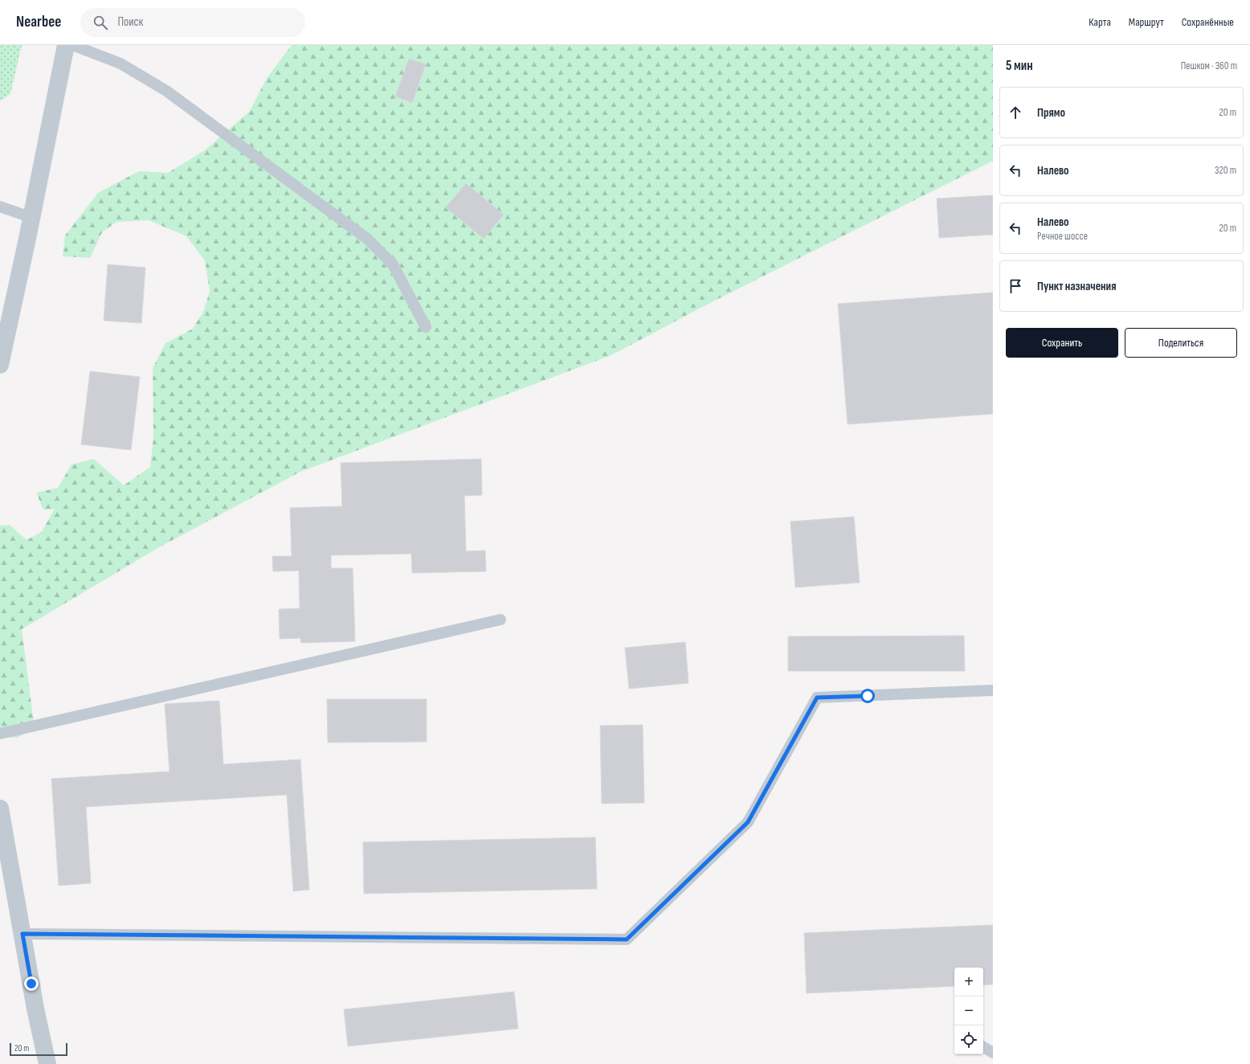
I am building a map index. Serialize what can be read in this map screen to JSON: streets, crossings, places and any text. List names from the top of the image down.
{
  "scale_bar": "20 m",
  "page": {
    "header": "Nearbee",
    "search": "Поиск",
    "nav": ["Карта", "Маршрут", "Сохранённые"],
    "heading": ["5 мин", "Пешком · 360 m"],
    "list": [
      ["Прямо", "20 m"],
      ["Налево", "320 m"],
      ["Налево", "Речное шоссе", "20 m"],
      "Пункт назначения"
    ],
    "buttons": ["Сохранить", "Поделиться"],
    "map_buttons": ["+", "−"],
    "scale": "20 m"
  }
}
